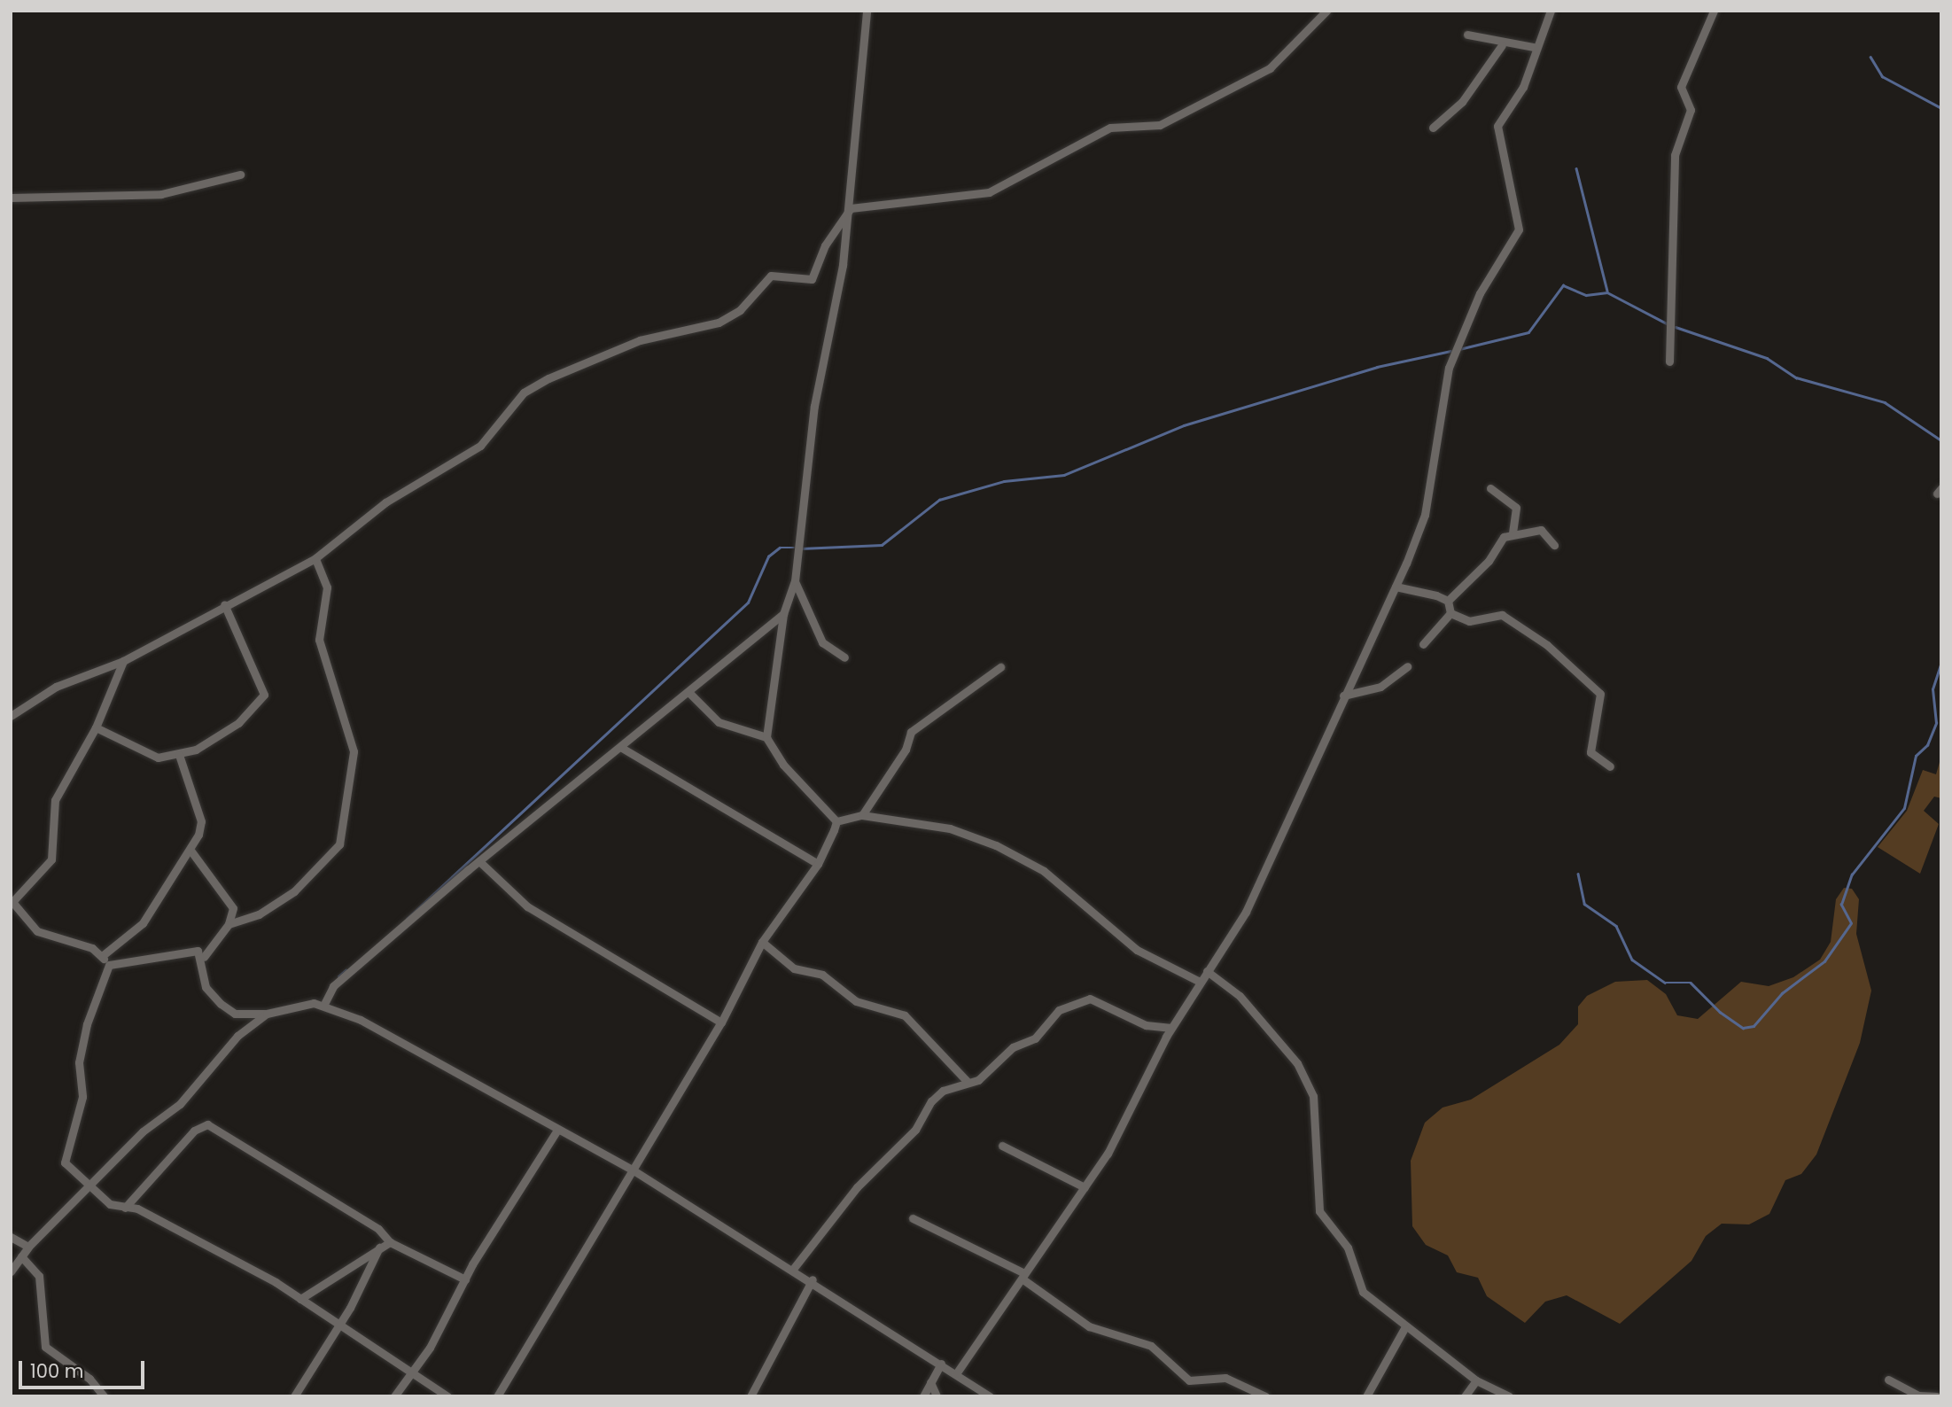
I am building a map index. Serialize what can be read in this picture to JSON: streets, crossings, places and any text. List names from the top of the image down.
{
  "scale_bar": "100 m"
}
